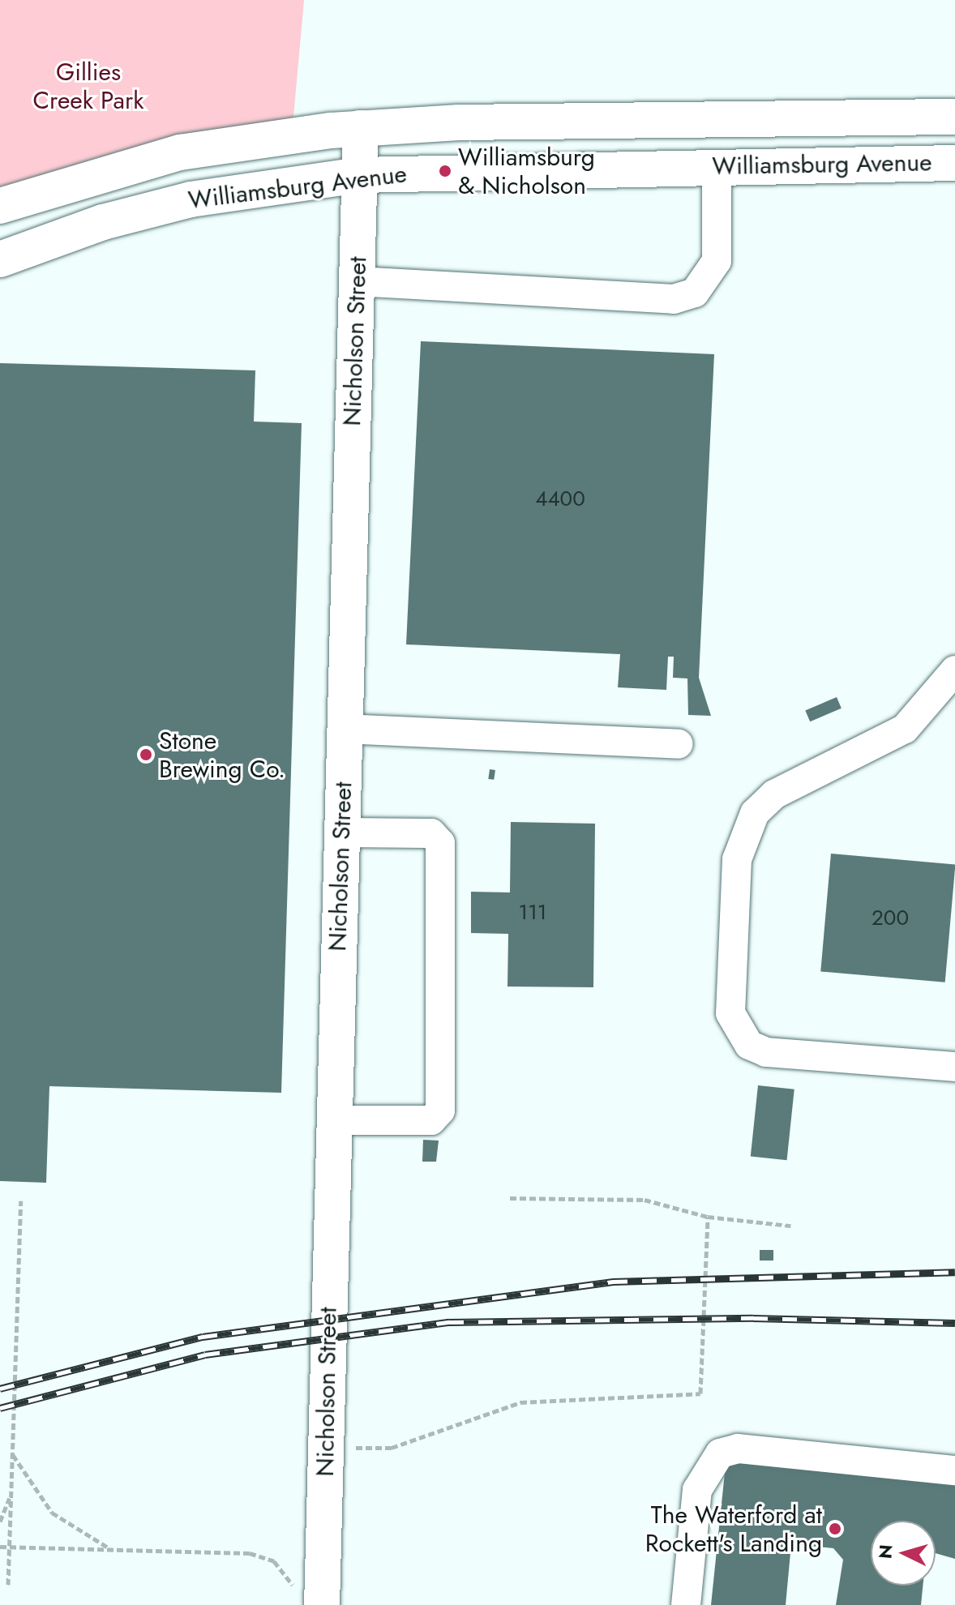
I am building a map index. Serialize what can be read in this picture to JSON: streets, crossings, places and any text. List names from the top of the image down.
{
  "streets": {
    "main road": ["Williamsburg Avenue", "Nicholson Street"]
  },
  "crossings": [
    ["Williamsburg Avenue", "Nicholson Street"]
  ],
  "parks": ["Gillies Creek Park"],
  "places": ["Williamsburg & Nicholson", "Stone Brewing Co.", "The Waterford at Rockett's Landing"],
  "house_numbers": ["4400", "111", "200"],
  "north": "left"
}
